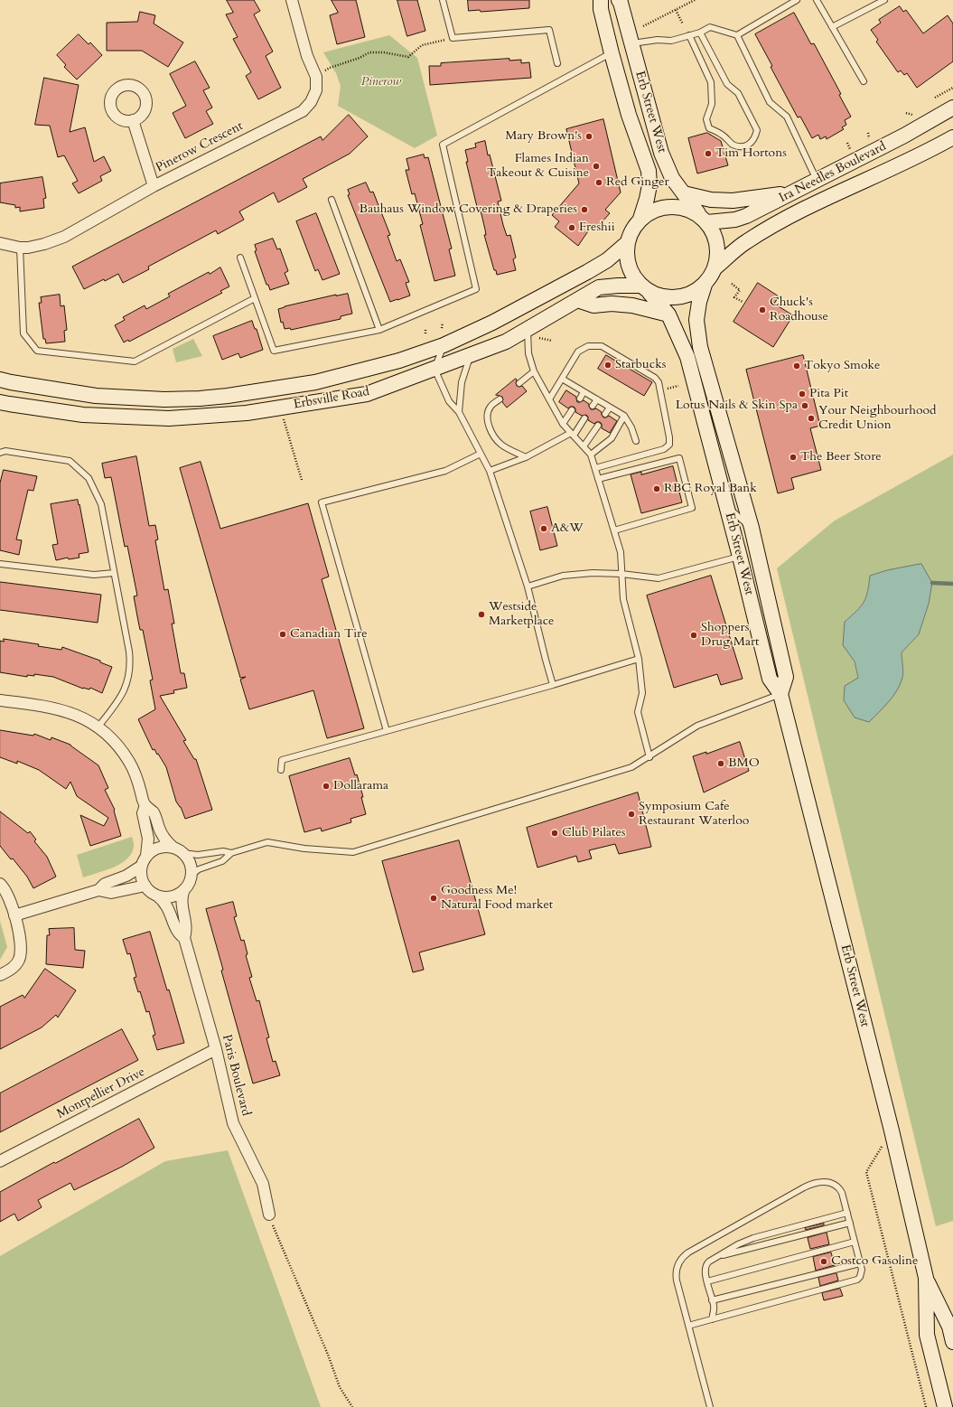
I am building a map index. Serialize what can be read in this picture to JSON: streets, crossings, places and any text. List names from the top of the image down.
{
  "streets": {
    "main road": ["Erb Street West", "Ira Needles Boulevard", "Erbsville Road"],
    "street": ["Pinerow Crescent", "Paris Boulevard", "Montpellier Drive"]
  },
  "crossings": [
    ["Erb Street West", "Ira Needles Boulevard"],
    ["Erb Street West", "Erbsville Road"],
    ["Ira Needles Boulevard", "Erbsville Road"],
    ["Paris Boulevard", "Montpellier Drive"]
  ],
  "parks": ["Pinerow"],
  "places": [
    "Mary Brown's",
    "Tim Hortons",
    "Flames Indian Takeout & Cuisine",
    "Red Ginger",
    "Bauhaus Window Covering & Draperies",
    "Freshii",
    "Chuck's Roadhouse",
    "Starbucks",
    "Tokyo Smoke",
    "Pita Pit",
    "Lotus Nails & Skin Spa",
    "Your Neighbourhood Credit Union",
    "The Beer Store",
    "RBC Royal Bank",
    "A&W",
    "Westside Marketplace",
    "Canadian Tire",
    "Shoppers Drug Mart",
    "BMO",
    "Dollarama",
    "Symposium Cafe Restaurant Waterloo",
    "Club Pilates",
    "Goodness Me! Natural Food market",
    "Costco Gasoline"
  ]
}
